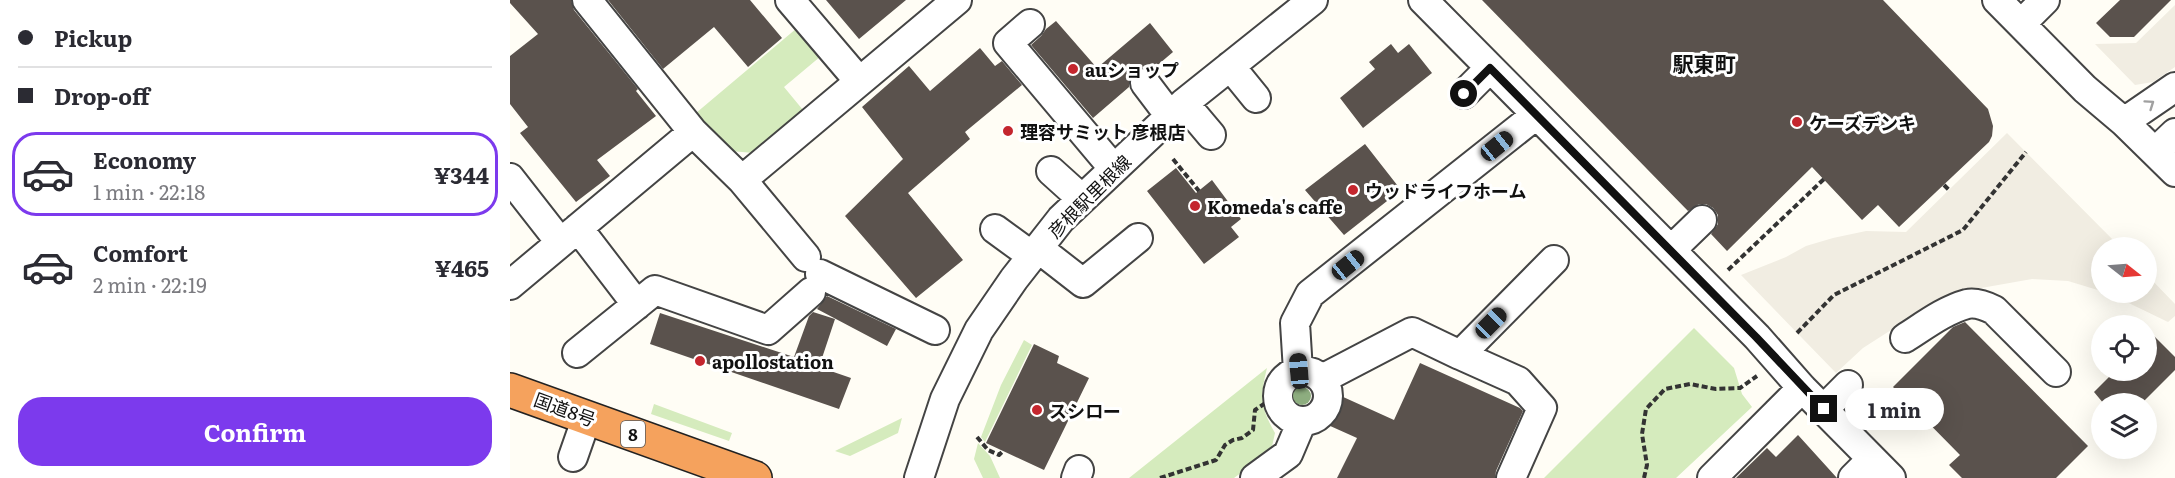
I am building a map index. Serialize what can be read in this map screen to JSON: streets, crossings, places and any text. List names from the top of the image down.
{
  "streets": {
    "highway": ["国道8号", "8"],
    "street": ["彦根駅里根線"]
  },
  "districts": ["駅東町"],
  "places": [
    "auショップ",
    "ケーズデンキ",
    "理容サミット 彦根店",
    "ウッドライフホーム",
    "Komeda's caffe",
    "apollostation",
    "スシロー"
  ],
  "north": "right",
  "page": {
    "banner": ["Pickup", "Drop-off"],
    "list": [
      {
        "name": "Economy",
        "note": "1 min · 22:18",
        "value": "¥344"
      },
      {
        "name": "Comfort",
        "note": "2 min · 22:19",
        "value": "¥465"
      }
    ],
    "buttons": "Confirm",
    "bubble": "1 min"
  }
}
